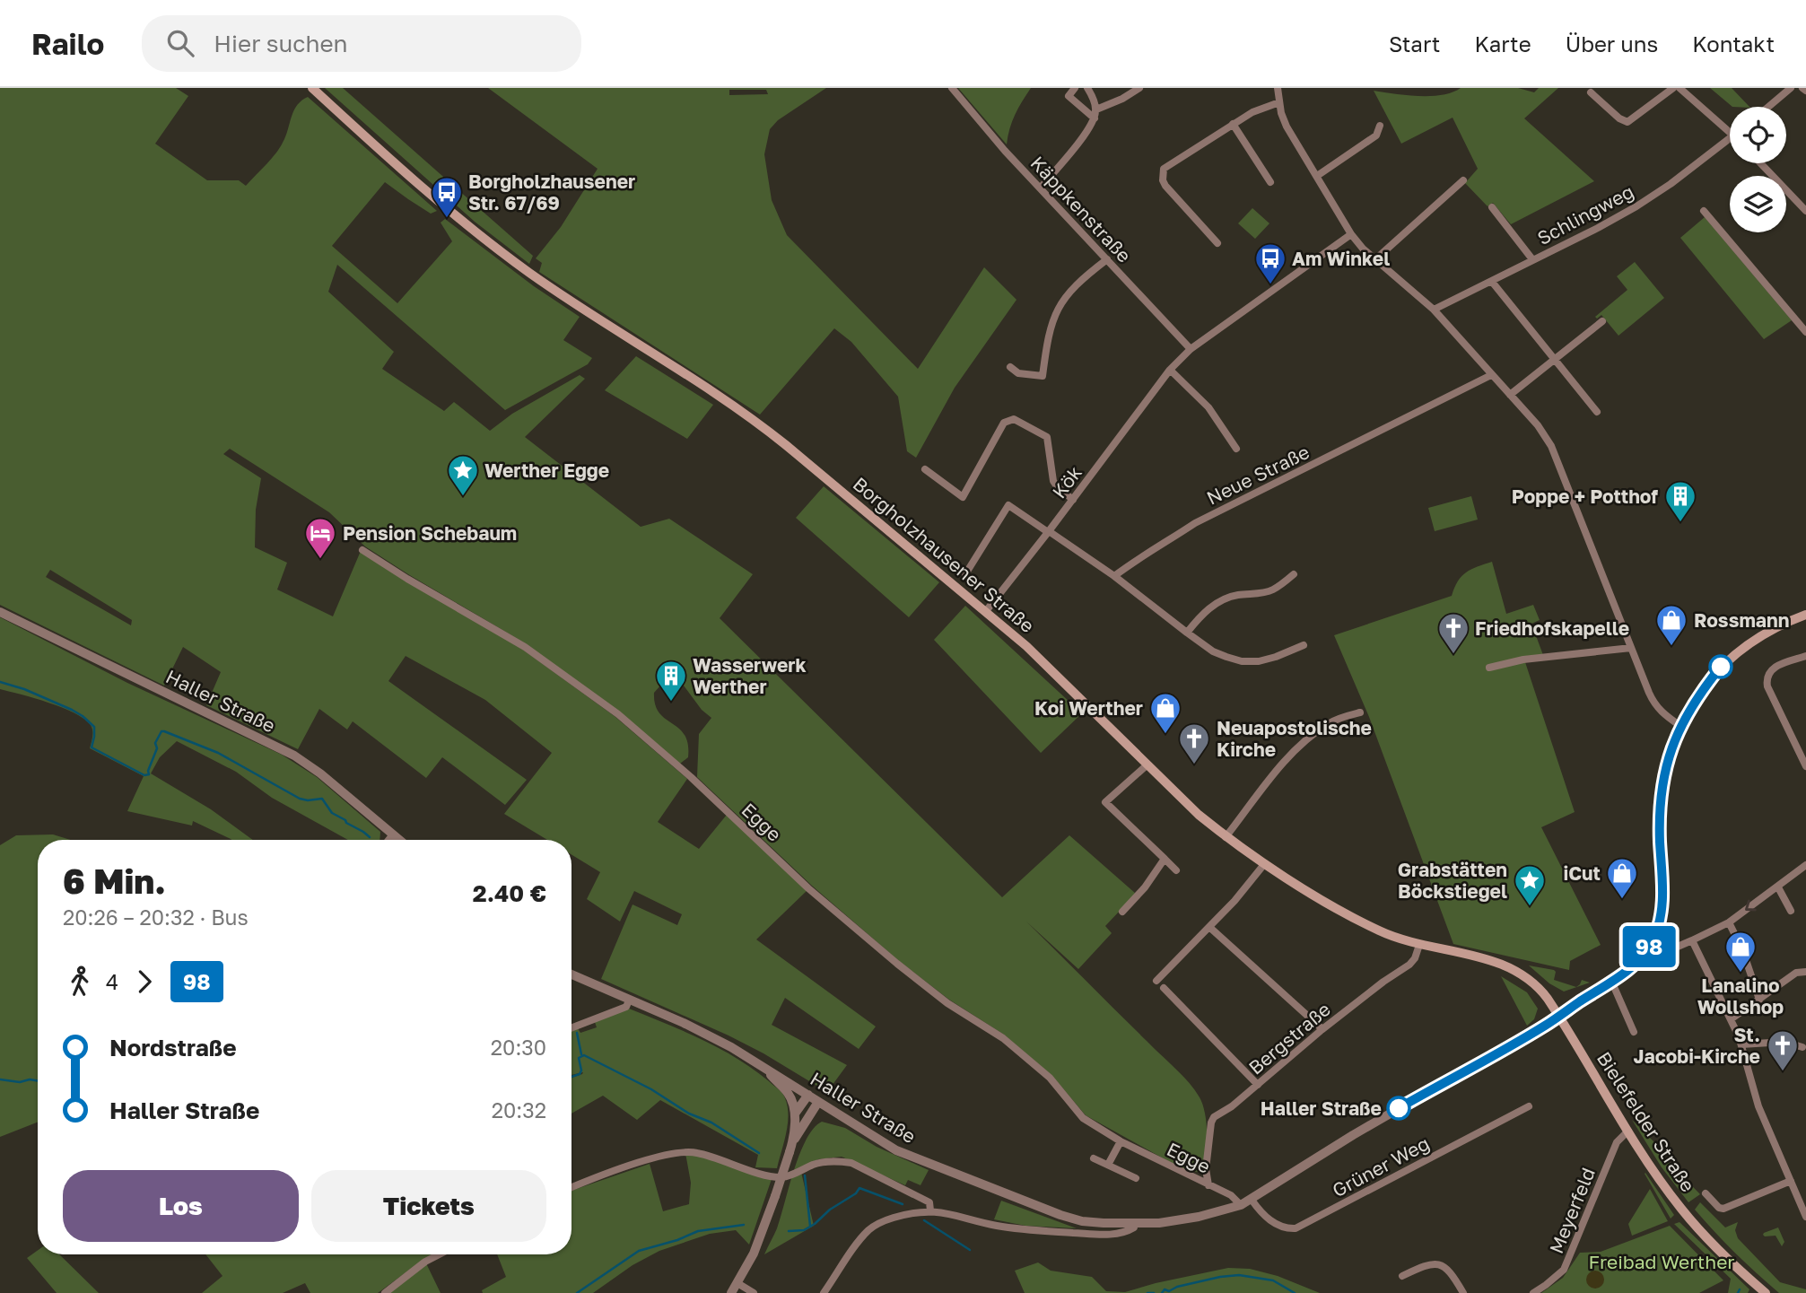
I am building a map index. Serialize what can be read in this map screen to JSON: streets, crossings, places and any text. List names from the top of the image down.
{
  "streets": {
    "main road": ["Borgholzhausener Straße", "Bielefelder Straße"],
    "street": [
      "Käppkenstraße",
      "Schlingweg",
      "Neue Straße",
      "Kök",
      "Haller Straße",
      "Egge",
      "Bergstraße",
      "Grüner Weg",
      "Meyerfeld"
    ]
  },
  "crossings": [
    ["Käppkenstraße", "Kök"],
    ["Kök", "Borgholzhausener Straße"],
    ["Borgholzhausener Straße", "Haller Straße"],
    ["Borgholzhausener Straße", "Bergstraße"],
    ["Borgholzhausener Straße", "Bielefelder Straße"],
    ["Haller Straße", "Egge"],
    ["Haller Straße", "Bielefelder Straße"],
    ["Haller Straße", "Grüner Weg"],
    ["Egge", "Bergstraße"],
    ["Bielefelder Straße", "Meyerfeld"]
  ],
  "parks": ["Freibad Werther"],
  "places": {
    "bus stop": ["Borgholzhausener Str. 67/69", "Am Winkel"],
    "place": ["Werther Egge", "Grabstätten Böckstiegel"],
    "building": ["Poppe + Potthof", "Wasserwerk Werther"],
    "hotel": ["Pension Schebaum"],
    "shop": [
      "Rossmann",
      "Koi Werther",
      "iCut",
      "Lanalino Wollshop"
    ],
    "church": ["Friedhofskapelle", "Neuapostolische Kirche", "St. Jacobi-Kirche"],
    "other": ["Haller Straße"]
  },
  "lines": ["bus line 98"],
  "page": {
    "header": "Railo",
    "search": "Hier suchen",
    "nav": [
      "Start",
      "Karte",
      "Über uns",
      "Kontakt"
    ],
    "on_map": "98",
    "heading": ["6 Min.", "20:26 – 20:32 · Bus", "2.40 €"],
    "legs": ["4", "98"],
    "list": [
      {
        "name": "Nordstraße",
        "value": "20:30"
      },
      {
        "name": "Haller Straße",
        "value": "20:32"
      }
    ],
    "buttons": ["Los", "Tickets"]
  }
}
